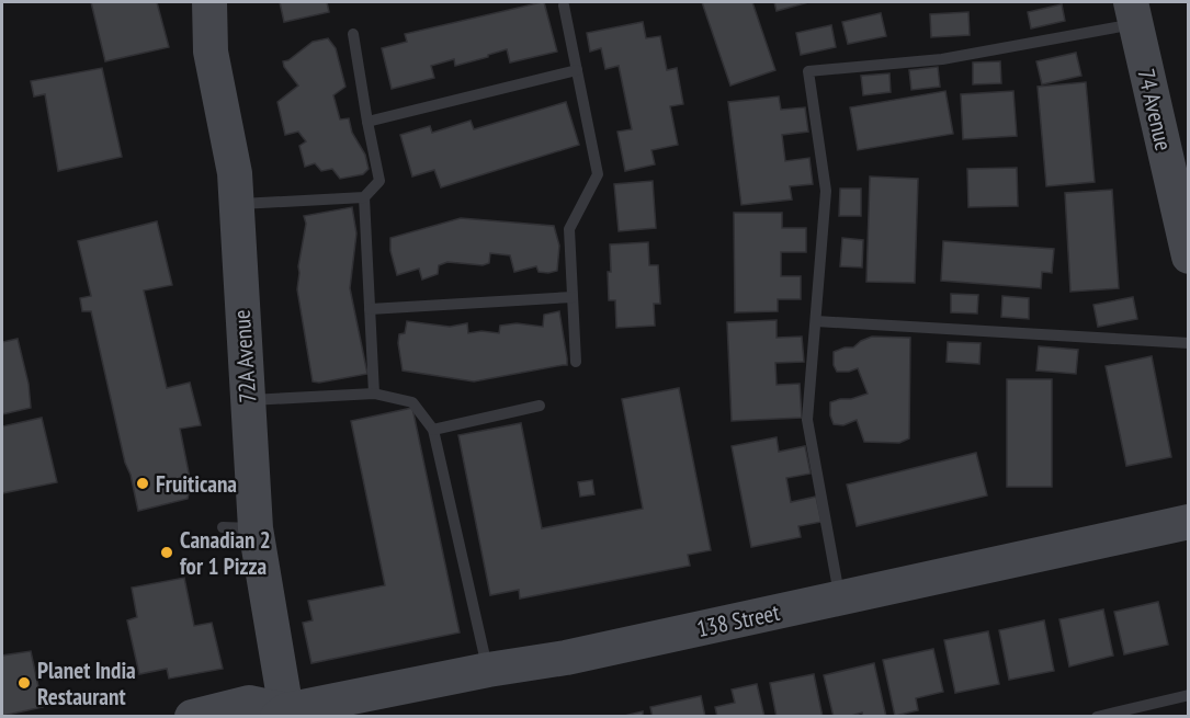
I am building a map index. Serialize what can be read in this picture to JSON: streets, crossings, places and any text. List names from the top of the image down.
{
  "streets": {
    "main road": ["74 Avenue", "72A Avenue", "138 Street"]
  },
  "crossings": [
    ["72A Avenue", "138 Street"]
  ],
  "places": ["Fruiticana", "Canadian 2 for 1 Pizza", "Planet India Restaurant"]
}
